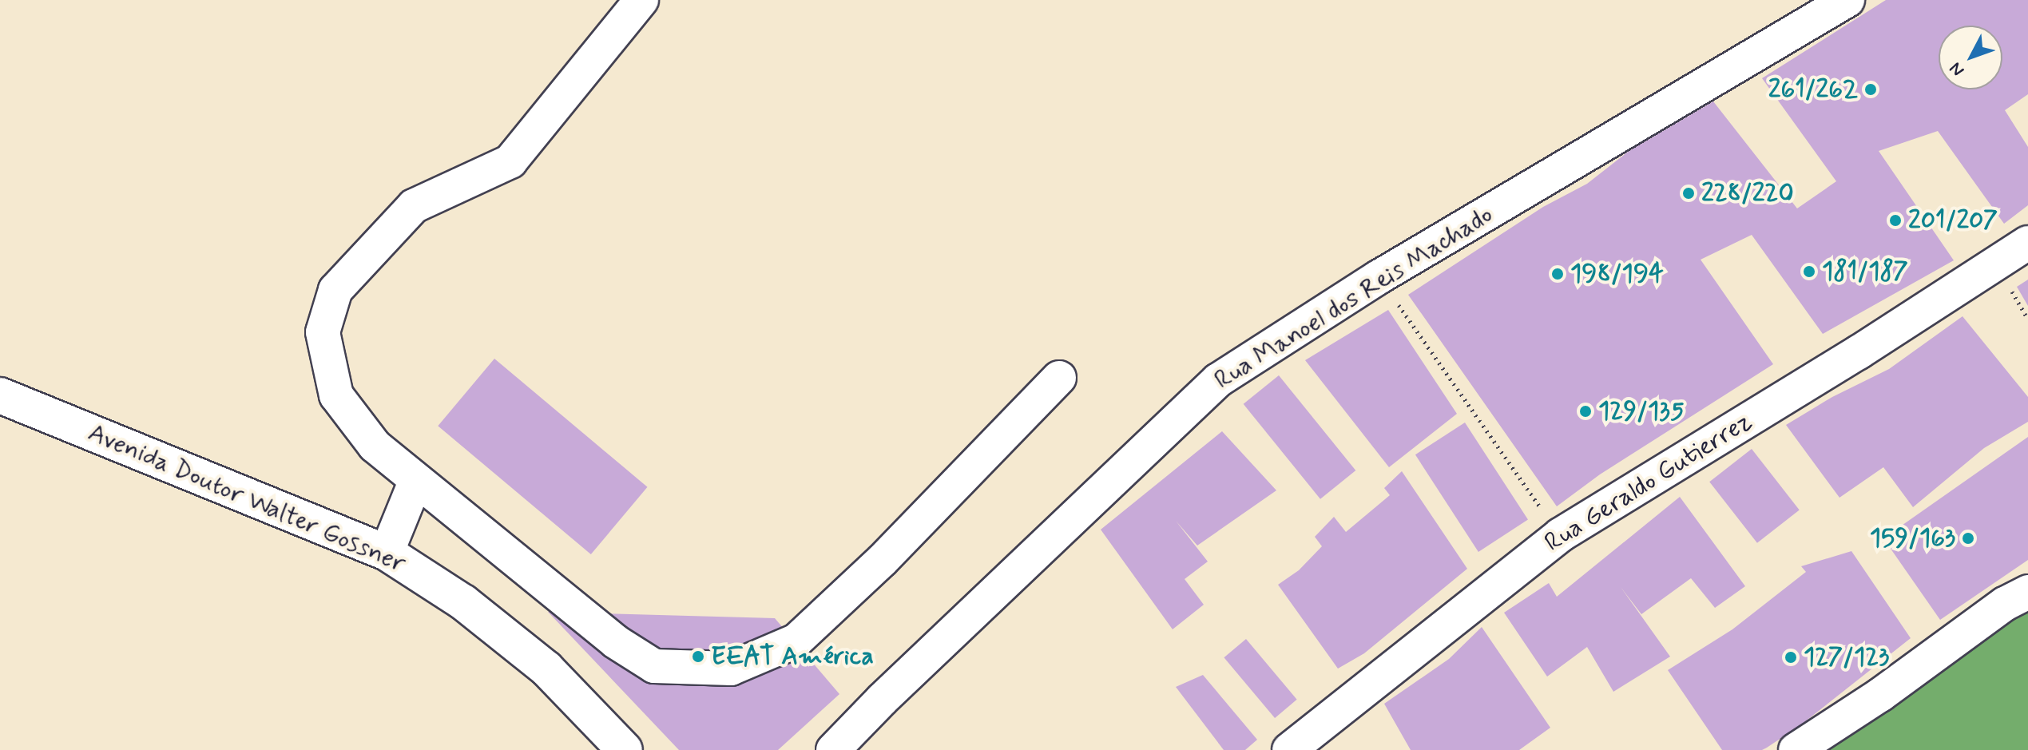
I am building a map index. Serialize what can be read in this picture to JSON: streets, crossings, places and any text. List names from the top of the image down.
{
  "streets": {
    "main road": ["Avenida Doutor Walter Gossner"],
    "street": ["Rua Manoel dos Reis Machado", "Rua Geraldo Gutierrez"]
  },
  "places": [
    "261/262",
    "228/220",
    "201/207",
    "181/187",
    "198/194",
    "129/135",
    "159/163",
    "EEAT América",
    "127/123"
  ],
  "north": "bottom left"
}
